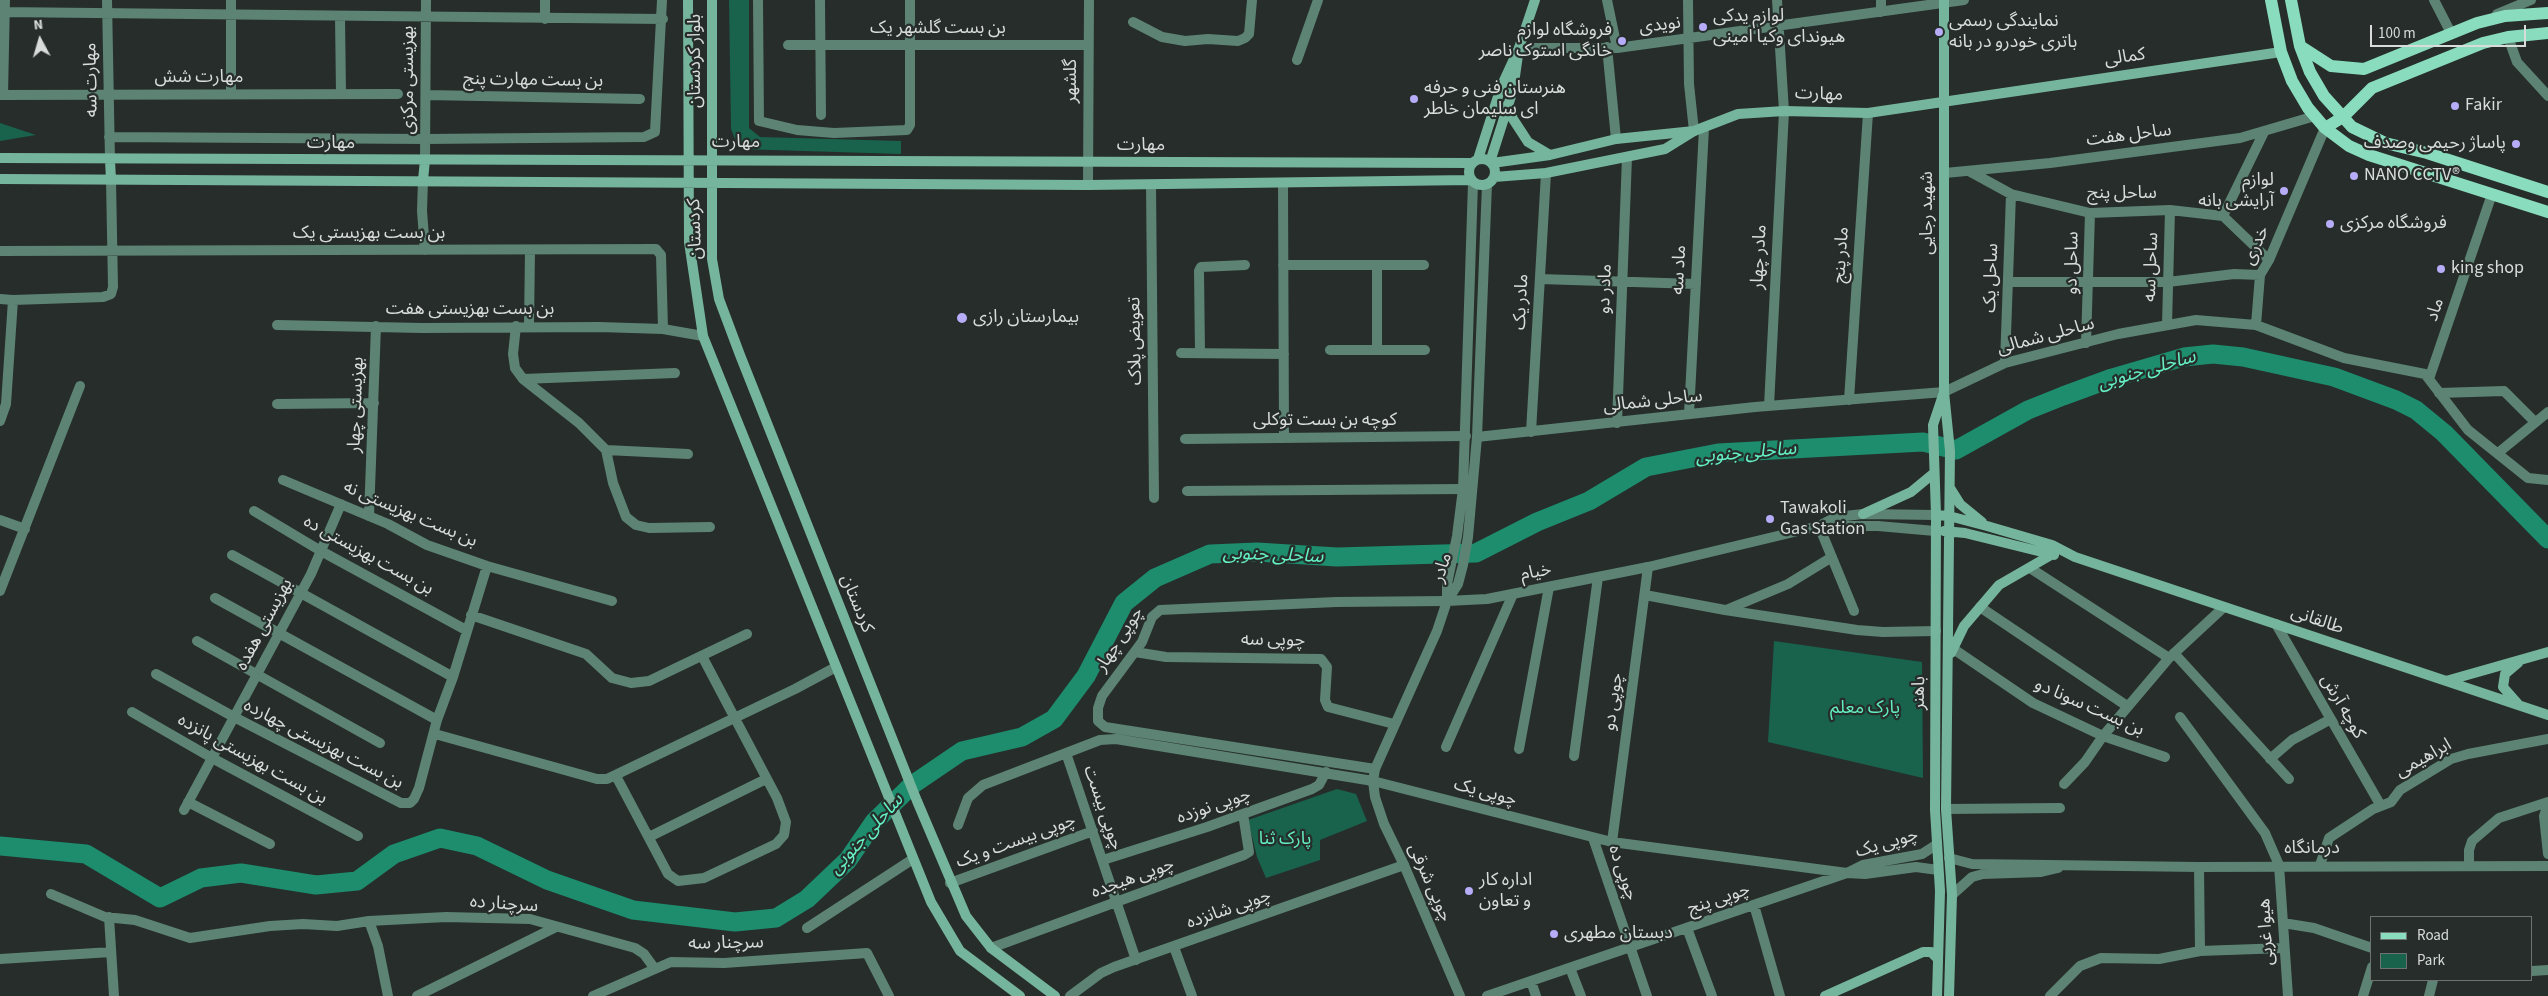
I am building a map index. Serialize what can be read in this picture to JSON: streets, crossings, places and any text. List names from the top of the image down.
{
  "streets": {
    "main road": [
      "کمالی",
      "بلوار کردستان",
      "مهارت",
      "شهید رجایی",
      "کردستان",
      "خیام",
      "طالقانی",
      "باهنر"
    ],
    "street": [
      "نویدی",
      "بن بست گلشهر یک",
      "مهارت شش",
      "مهارت سه",
      "بهزیستی مرکزی",
      "بن بست مهارت پنج",
      "گلشهر",
      "ساحل هفت",
      "ساحل پنج",
      "بن بست بهزیستی یک",
      "خدری",
      "مادر پنج",
      "مادر چهار",
      "ساحل دو",
      "ساحل سه",
      "ماد سه",
      "ساحل یک",
      "مادر دو",
      "مادر یک",
      "بن بست بهزیستی هفت",
      "ماد",
      "ساحلی شمالی",
      "تعویض پلاک",
      "بهزیستی چهار",
      "کوچه بن بست توکلی",
      "بن بست بهزیستی نه",
      "بن بست بهزیستی ده",
      "مادر",
      "بهزیستی هفده",
      "چوپی چهار",
      "چوپی سه",
      "چوپی دو",
      "کوچه آرش",
      "بن بست سونا دو",
      "بن بست بهزیستی چهارده",
      "ابراهیمی",
      "بن بست بهزیستی پانزده",
      "چوپی یک",
      "چوپی نوزده",
      "چوپی بیست",
      "چوپی بیست و یک",
      "درمانگاه",
      "چوپی ده",
      "چوپی هیجده",
      "چوپی شرقی",
      "چوپی پنج",
      "سرچنار ده",
      "چوپی شانزده",
      "هیوا غربی",
      "سرچنار سه"
    ]
  },
  "crossings": [
    ["نویدی", "شهید رجایی"],
    ["نویدی", "مادر چهار"],
    ["نویدی", "ماد سه"],
    ["بن بست گلشهر یک", "گلشهر"],
    ["کمالی", "مهارت"],
    ["کمالی", "شهید رجایی"],
    ["بلوار کردستان", "مهارت"],
    ["بلوار کردستان", "کردستان"],
    ["مهارت شش", "مهارت سه"],
    ["مهارت سه", "مهارت"],
    ["بهزیستی مرکزی", "بن بست مهارت پنج"],
    ["بهزیستی مرکزی", "مهارت"],
    ["گلشهر", "مهارت"],
    ["مهارت", "شهید رجایی"],
    ["مهارت", "کردستان"],
    ["مهارت", "مادر پنج"],
    ["مهارت", "مادر چهار"],
    ["مهارت", "ماد سه"],
    ["مهارت", "مادر دو"],
    ["مهارت", "مادر یک"],
    ["مهارت", "تعویض پلاک"],
    ["مهارت", "مادر"],
    ["ساحل هفت", "ساحل پنج"],
    ["ساحل هفت", "شهید رجایی"],
    ["ساحل پنج", "ساحل دو"],
    ["ساحل پنج", "ساحل سه"],
    ["ساحل پنج", "ساحل یک"],
    ["شهید رجایی", "ساحلی شمالی"],
    ["شهید رجایی", "باهنر"],
    ["کردستان", "بن بست بهزیستی هفت"],
    ["کردستان", "چوپی بیست و یک"],
    ["کردستان", "چوپی هیجده"],
    ["بن بست بهزیستی یک", "بن بست بهزیستی هفت"],
    ["خدری", "ساحلی شمالی"],
    ["مادر پنج", "ساحلی شمالی"],
    ["مادر چهار", "ساحلی شمالی"],
    ["ساحل دو", "ساحلی شمالی"],
    ["ساحل سه", "ساحلی شمالی"],
    ["ماد سه", "ساحلی شمالی"],
    ["ساحل یک", "ساحلی شمالی"],
    ["مادر دو", "ساحلی شمالی"],
    ["مادر یک", "ساحلی شمالی"],
    ["بن بست بهزیستی هفت", "بهزیستی چهار"],
    ["ماد", "ساحلی شمالی"],
    ["ساحلی شمالی", "مادر"],
    ["ساحلی شمالی", "باهنر"],
    ["بهزیستی چهار", "بن بست بهزیستی نه"],
    ["کوچه بن بست توکلی", "مادر"],
    ["بن بست بهزیستی نه", "بهزیستی هفده"],
    ["بن بست بهزیستی ده", "بهزیستی هفده"],
    ["مادر", "خیام"],
    ["مادر", "چوپی چهار"],
    ["خیام", "طالقانی"],
    ["خیام", "چوپی چهار"],
    ["خیام", "باهنر"],
    ["خیام", "چوپی دو"],
    ["طالقانی", "باهنر"],
    ["طالقانی", "کوچه آرش"],
    ["بهزیستی هفده", "بن بست بهزیستی چهارده"],
    ["بهزیستی هفده", "بن بست بهزیستی پانزده"],
    ["چوپی چهار", "چوپی سه"],
    ["باهنر", "چوپی یک"],
    ["باهنر", "درمانگاه"],
    ["چوپی دو", "چوپی یک"],
    ["کوچه آرش", "ابراهیمی"],
    ["ابراهیمی", "درمانگاه"],
    ["چوپی یک", "چوپی نوزده"],
    ["چوپی یک", "چوپی بیست"],
    ["چوپی یک", "چوپی ده"],
    ["چوپی یک", "چوپی شرقی"],
    ["چوپی یک", "چوپی پنج"],
    ["چوپی نوزده", "چوپی بیست"],
    ["چوپی نوزده", "چوپی هیجده"],
    ["چوپی بیست", "چوپی بیست و یک"],
    ["چوپی بیست", "چوپی هیجده"],
    ["چوپی بیست", "چوپی شانزده"],
    ["درمانگاه", "هیوا غربی"],
    ["چوپی ده", "چوپی پنج"],
    ["چوپی شرقی", "چوپی شانزده"],
    ["سرچنار ده", "سرچنار سه"]
  ],
  "water": ["ساحلی جنوبی"],
  "parks": ["پارک معلم", "پارک ثنا"],
  "places": [
    "لوازم یدکى هیونداى وکیا امینى",
    "نمایندگی رسمی باتری خودرو در بانه",
    "فروشگاه لوازم خانگى استوک ناصر",
    "هنرستان فنی و حرفه ای سلیمان خاطر",
    "Fakir",
    "پاساژ رحیمی وصدف",
    "NANO CCTV®",
    "لوازم آرایشی بانه",
    "فروشگاه مرکزى",
    "king shop",
    "بیمارستان رازی",
    "Tawakoli Gas Station",
    "اداره کار و تعاون",
    "دبستان مطهری"
  ],
  "legend": ["Road", "Park"],
  "scale_bar": "100 m",
  "north": "top"
}
